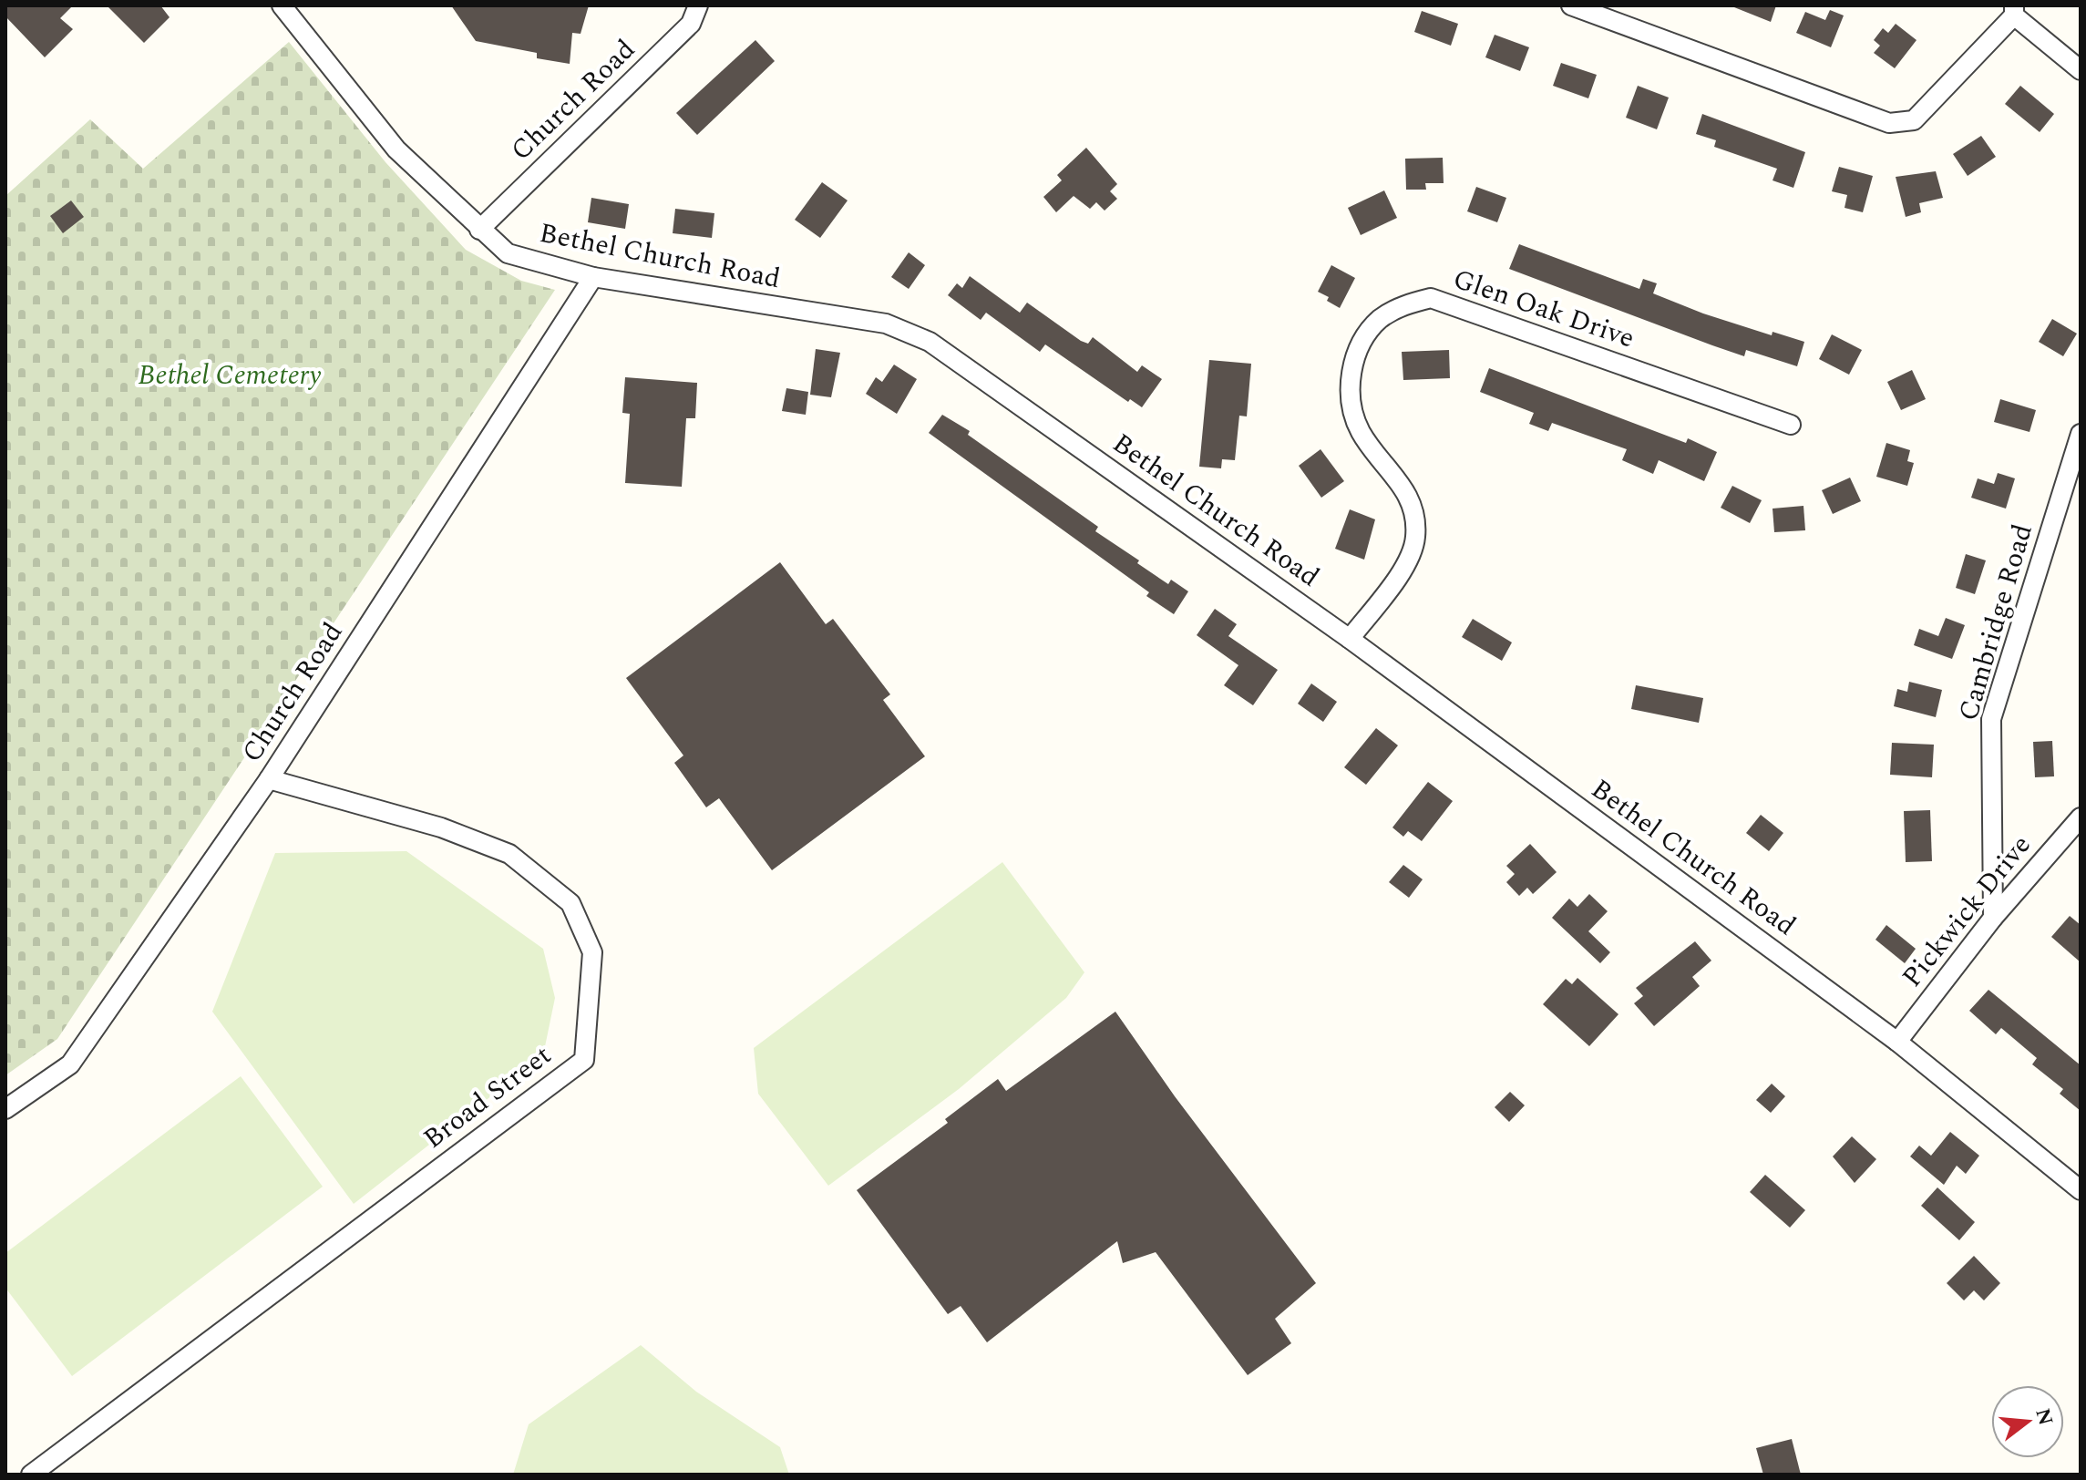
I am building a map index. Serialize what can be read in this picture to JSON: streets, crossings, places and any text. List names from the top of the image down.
{
  "streets": {
    "street": [
      "Church Road",
      "Bethel Church Road",
      "Glen Oak Drive",
      "Cambridge Road",
      "Pickwick Drive",
      "Broad Street"
    ]
  },
  "crossings": [
    ["Church Road", "Bethel Church Road"],
    ["Church Road", "Broad Street"],
    ["Bethel Church Road", "Glen Oak Drive"],
    ["Bethel Church Road", "Pickwick Drive"],
    ["Cambridge Road", "Pickwick Drive"]
  ],
  "parks": ["Bethel Cemetery"],
  "north": "right"
}
